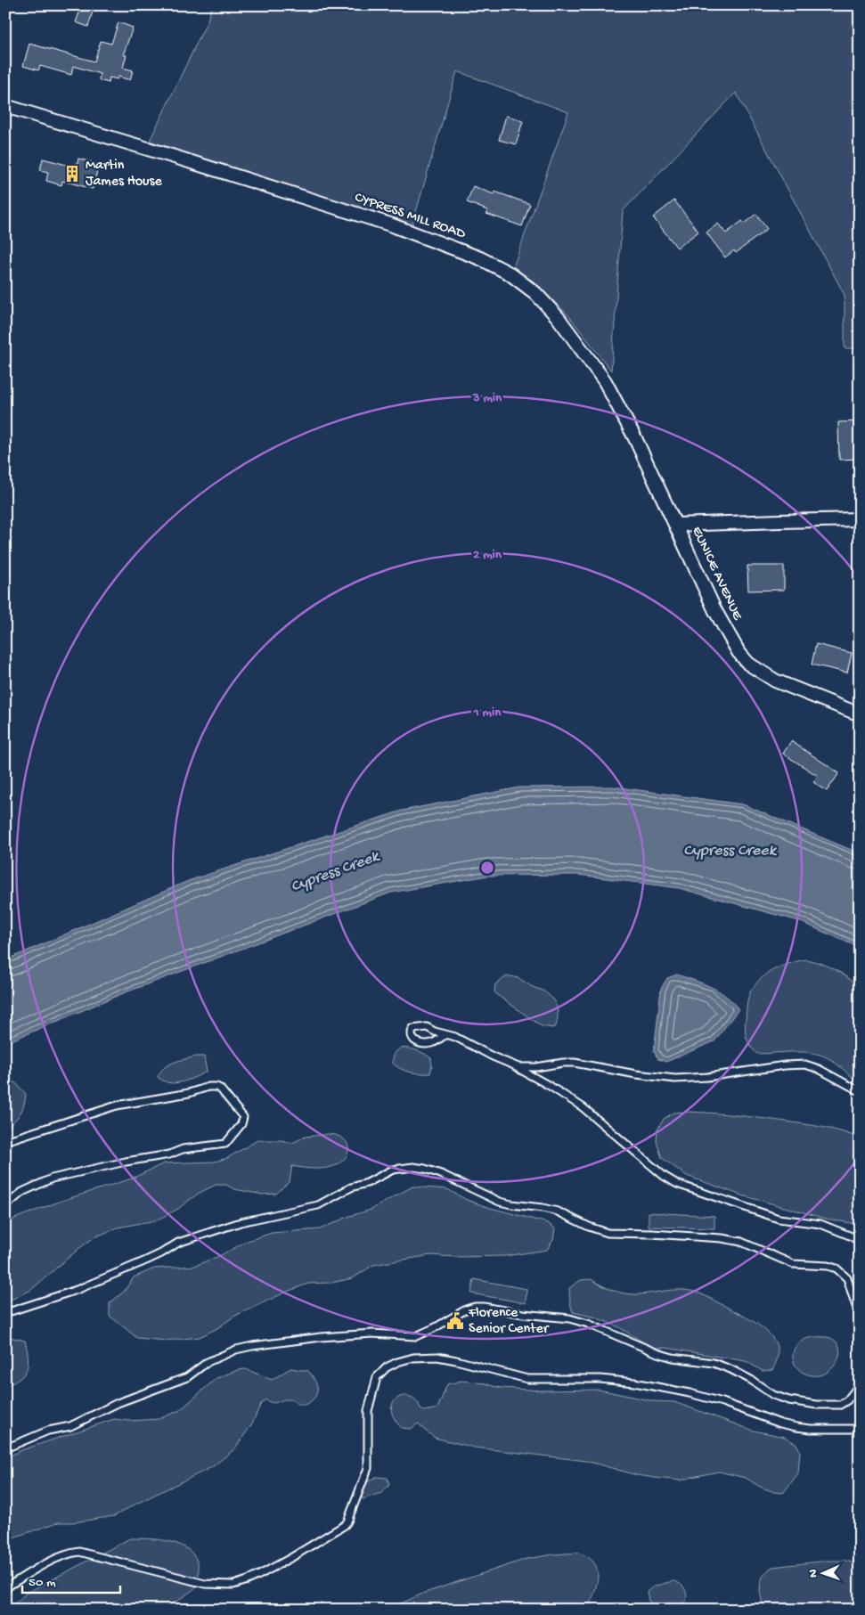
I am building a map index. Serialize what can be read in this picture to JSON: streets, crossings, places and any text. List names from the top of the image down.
{
  "streets": {
    "street": ["CYPRESS MILL ROAD", "EUNICE AVENUE"]
  },
  "crossings": [
    ["CYPRESS MILL ROAD", "EUNICE AVENUE"]
  ],
  "water": ["Cypress Creek"],
  "places": {
    "building": ["Martin James House"],
    "public building": ["Florence Senior Center"]
  },
  "scale_bar": "50 m",
  "north": "left",
  "rings": ["3 min", "2 min", "1 min"]
}
